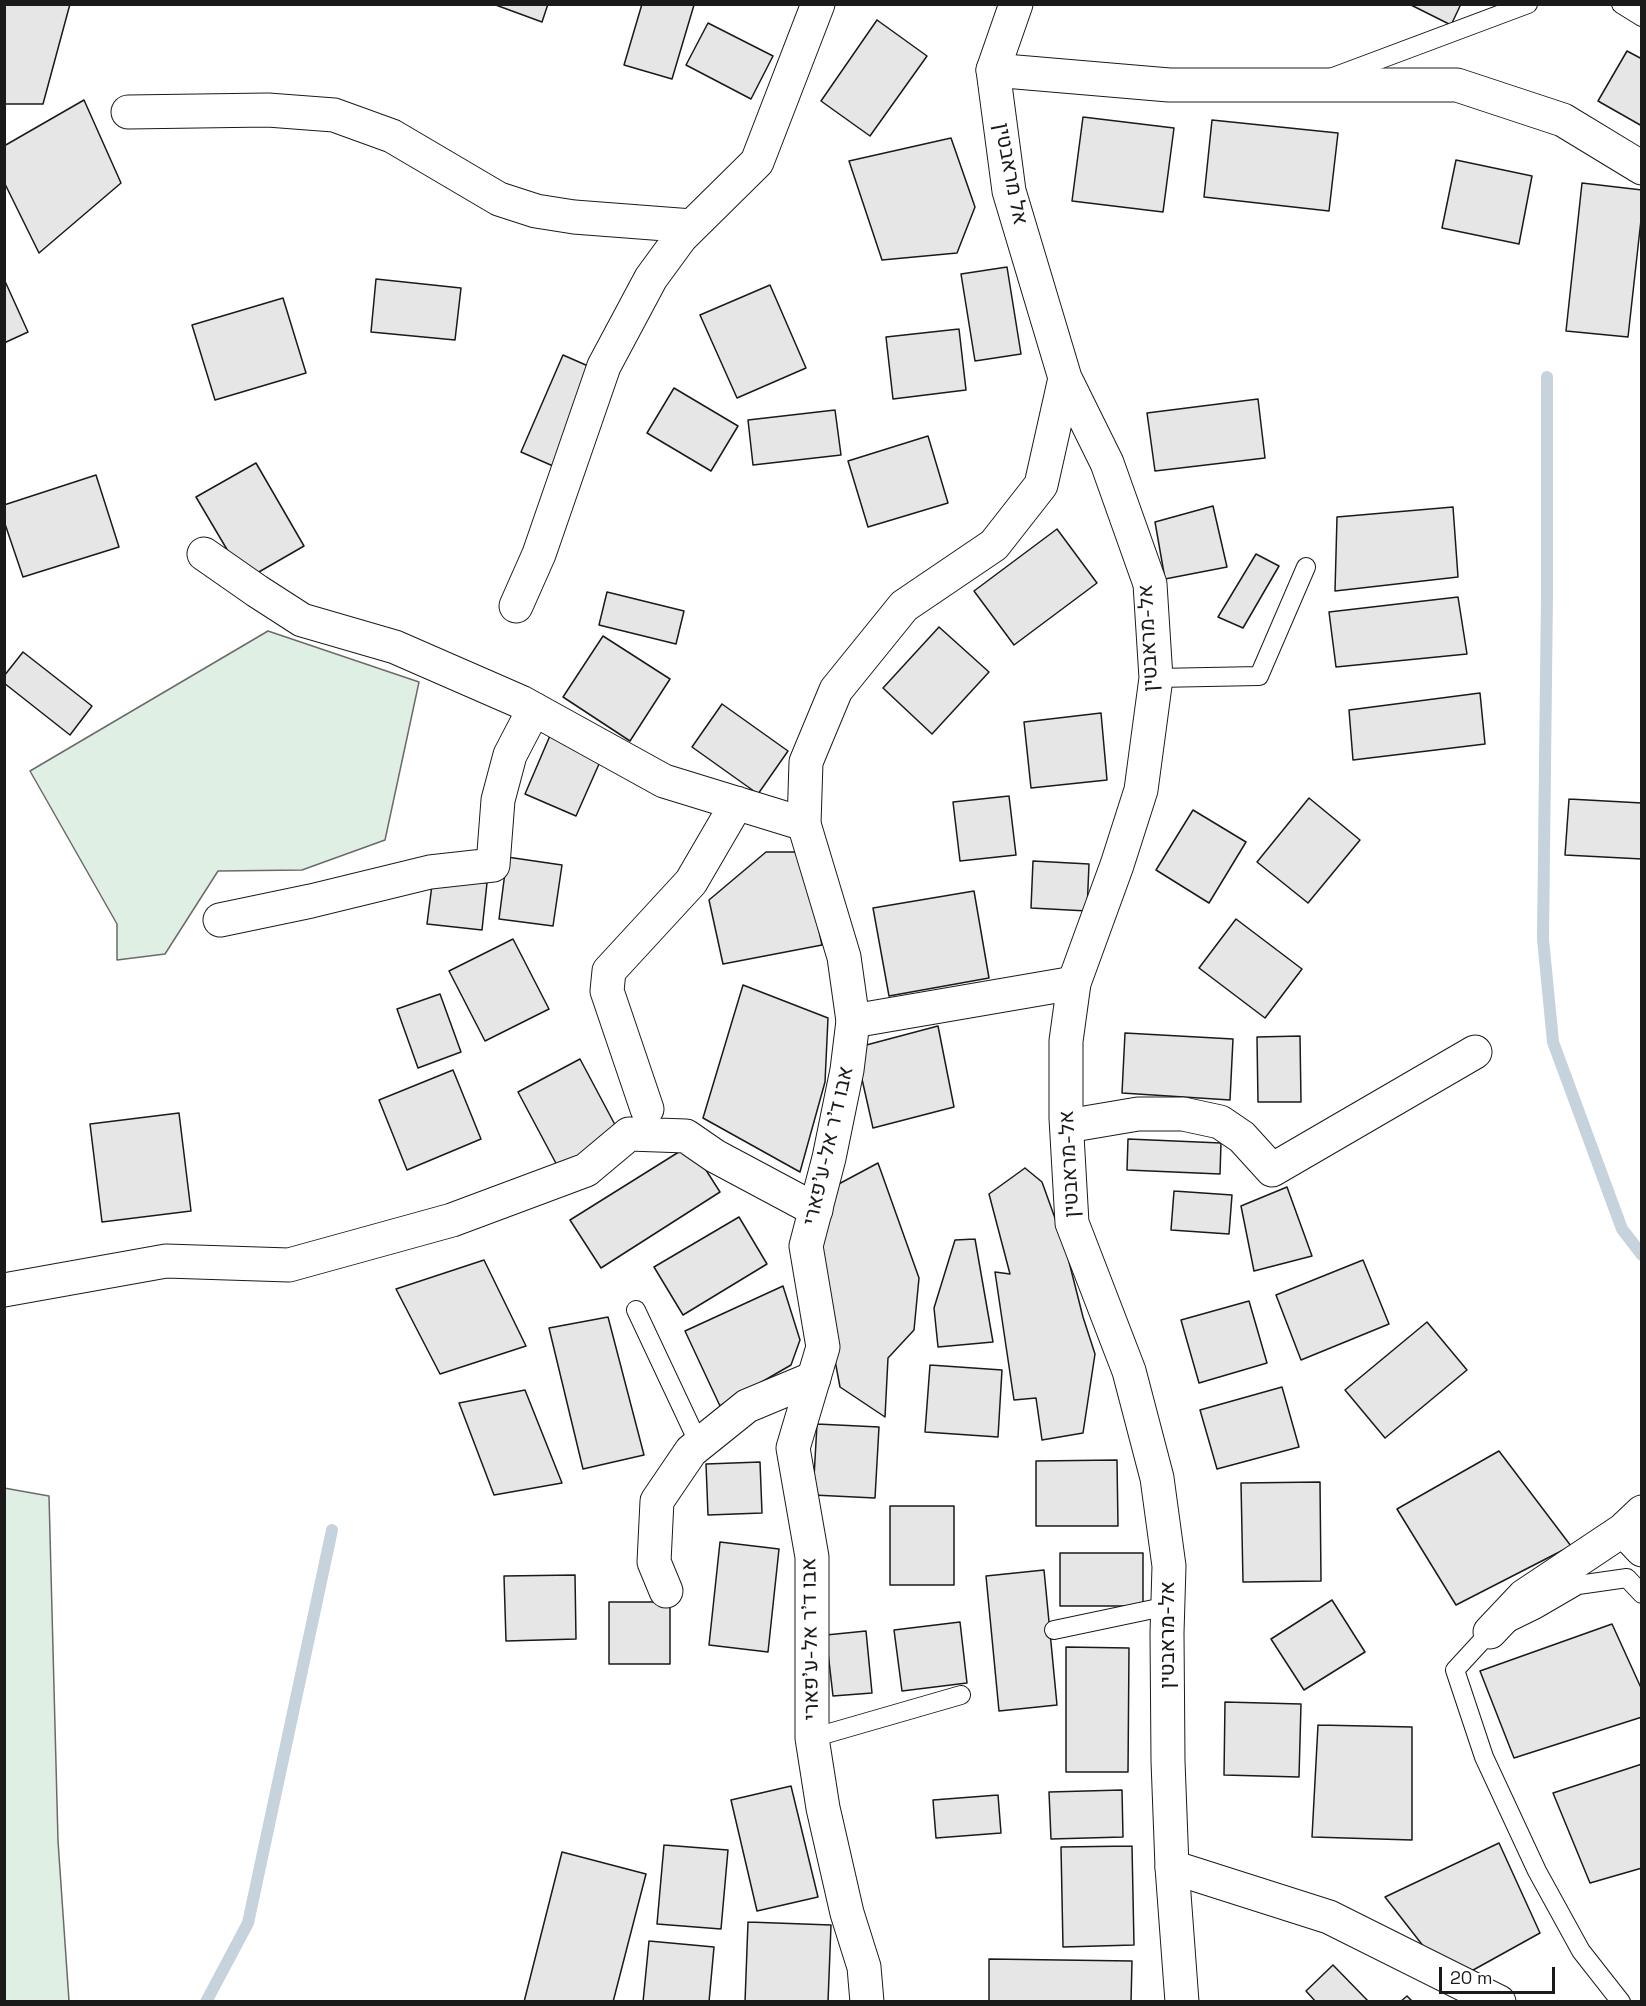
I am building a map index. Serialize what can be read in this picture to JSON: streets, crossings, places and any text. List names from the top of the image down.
{
  "streets": {
    "street": ["אל מראבטין", "אל-מראבטין", "אבו ד'ר אל-ע'פארי"]
  },
  "crossings": [
    ["אל מראבטין", "אל-מראבטין"],
    ["אל מראבטין", "אבו ד'ר אל-ע'פארי"],
    ["אל-מראבטין", "אבו ד'ר אל-ע'פארי"]
  ],
  "scale_bar": "20 m"
}
